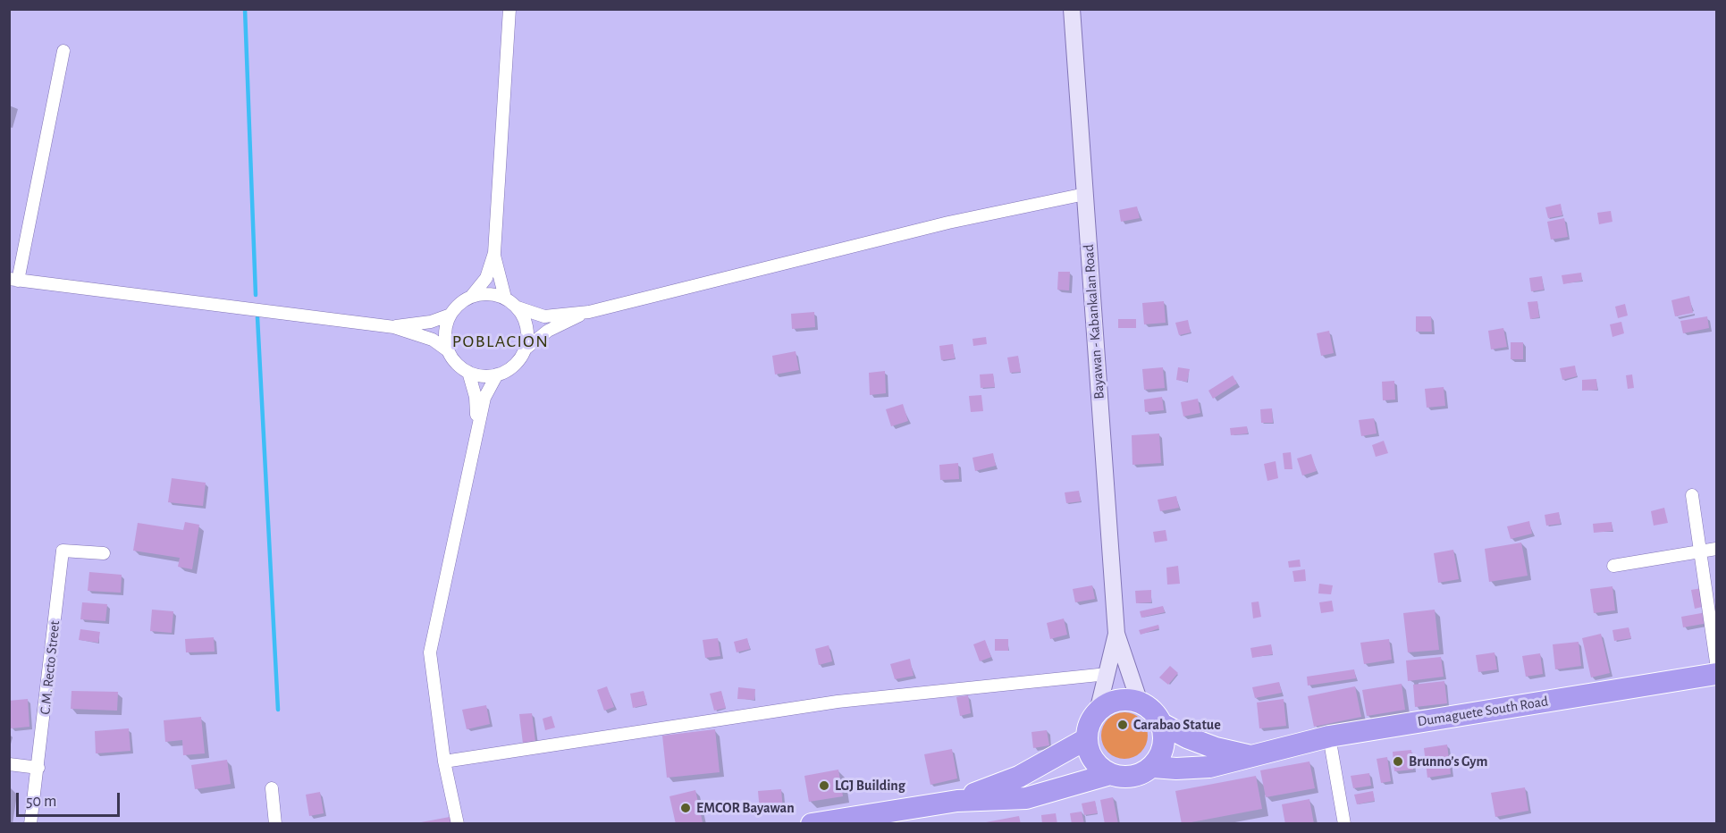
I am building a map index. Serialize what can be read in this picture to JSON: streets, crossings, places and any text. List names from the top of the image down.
{
  "streets": {
    "highway": ["Dumaguete South Road"],
    "main road": ["Bayawan - Kabankalan Road"],
    "street": ["C.M. Recto Street"]
  },
  "crossings": [
    ["Bayawan - Kabankalan Road", "Dumaguete South Road"]
  ],
  "districts": ["POBLACION"],
  "places": [
    "Carabao Statue",
    "Brunno’s Gym",
    "LGJ Building",
    "EMCOR Bayawan"
  ],
  "scale_bar": "50 m"
}
